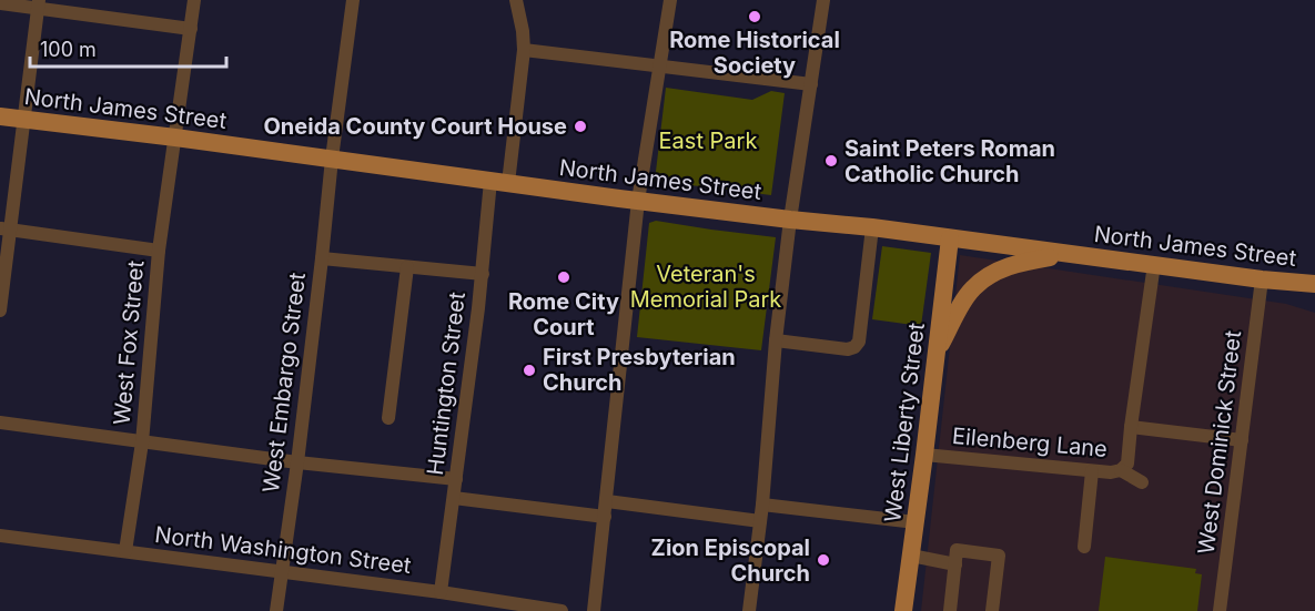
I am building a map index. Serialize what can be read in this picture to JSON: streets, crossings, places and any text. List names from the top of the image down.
{
  "streets": {
    "main road": ["North James Street", "West Liberty Street"],
    "street": [
      "West Fox Street",
      "West Embargo Street",
      "Huntington Street",
      "Eilenberg Lane",
      "West Dominick Street",
      "North Washington Street"
    ]
  },
  "crossings": [
    ["North James Street", "West Fox Street"],
    ["North James Street", "West Embargo Street"],
    ["North James Street", "Huntington Street"],
    ["North James Street", "West Liberty Street"],
    ["North James Street", "Eilenberg Lane"],
    ["North James Street", "West Dominick Street"],
    ["West Fox Street", "North Washington Street"],
    ["West Embargo Street", "North Washington Street"],
    ["Huntington Street", "North Washington Street"],
    ["West Liberty Street", "Eilenberg Lane"]
  ],
  "parks": ["East Park", "Veteran's Memorial Park"],
  "places": [
    "Rome Historical Society",
    "Oneida County Court House",
    "Saint Peters Roman Catholic Church",
    "Rome City Court",
    "First Presbyterian Church",
    "Zion Episcopal Church"
  ],
  "scale_bar": "100 m"
}
